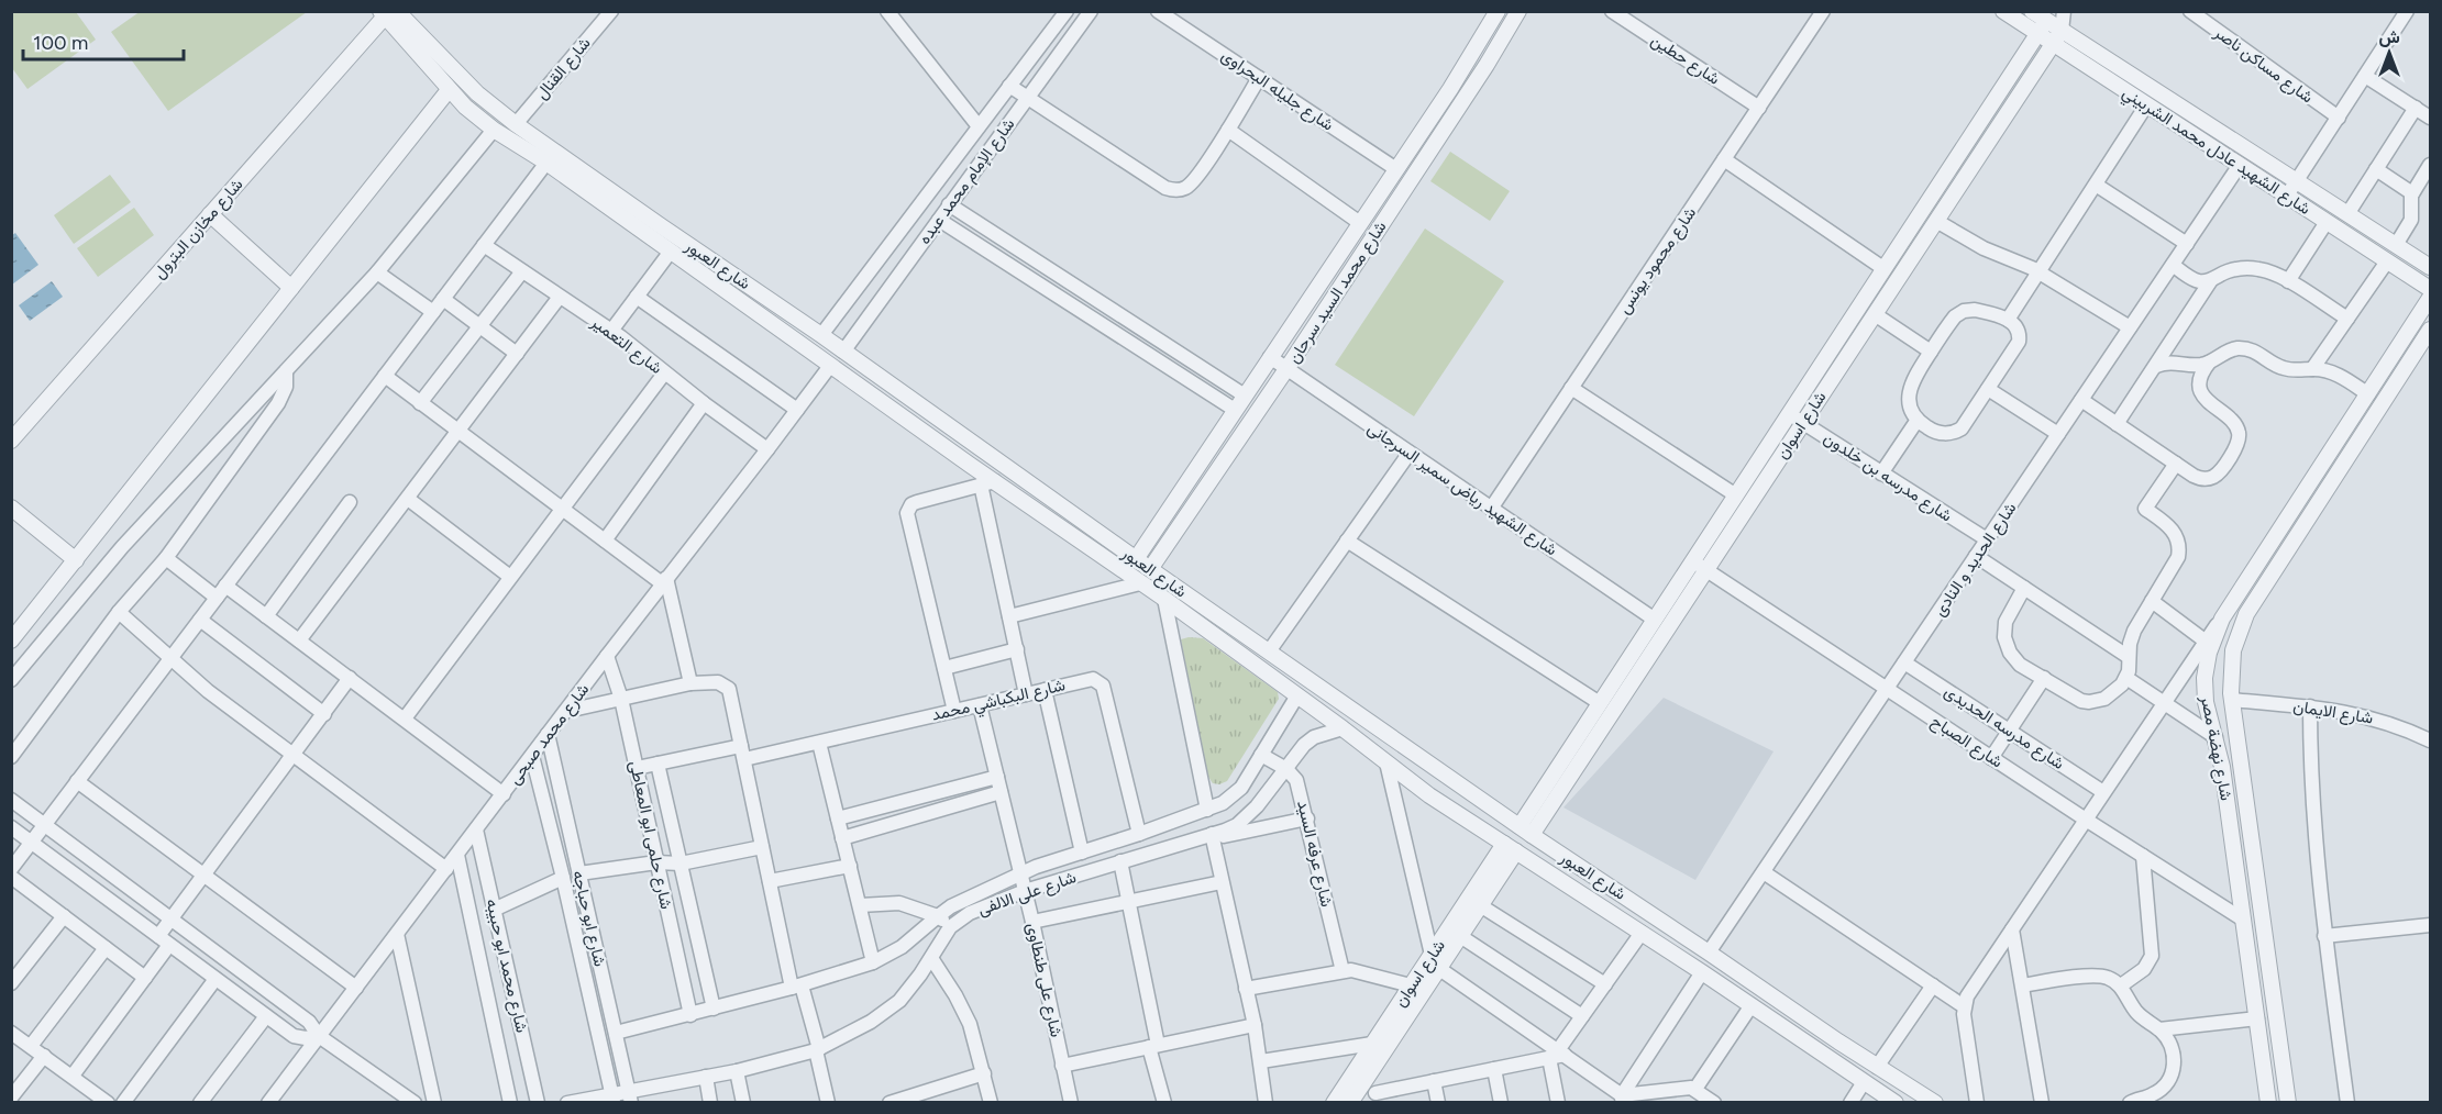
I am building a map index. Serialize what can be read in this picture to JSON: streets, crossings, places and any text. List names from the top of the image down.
{
  "streets": {
    "street": [
      "شارع حطين",
      "شارع مساكن ناصر",
      "شارع القنال",
      "شارع جليله البحراوى",
      "شارع الشهيد عادل محمد الشربيني",
      "شارع الإمام محمد عبده",
      "شارع مخازن البترول",
      "شارع محمود يونس",
      "شارع العبور",
      "شارع محمد السيد سرحان",
      "شارع التعمير",
      "شارع اسوان",
      "شارع مدرسه بن خلدون",
      "شارع الشهيد رياض سمير السرجانى",
      "شارع الحديد و النادى",
      "شارع البكباشي محمد",
      "شارع الايمان",
      "شارع مدرسه الحديدى",
      "شارع محمد صبحى",
      "شارع الصباح",
      "شارع نهضة مصر",
      "شارع حلمى ابو المعاطى",
      "شارع عرفه السيد",
      "شارع على الالفى",
      "شارع ابو حباجه",
      "شارع محمد ابو حبيبه",
      "شارع على طنطاوى"
    ]
  },
  "crossings": [
    ["شارع حطين", "شارع محمود يونس"],
    ["شارع القنال", "شارع العبور"],
    ["شارع جليله البحراوى", "شارع محمد السيد سرحان"],
    ["شارع الشهيد عادل محمد الشربيني", "شارع اسوان"],
    ["شارع الشهيد عادل محمد الشربيني", "شارع الحديد و النادى"],
    ["شارع الإمام محمد عبده", "شارع العبور"],
    ["شارع مخازن البترول", "شارع العبور"],
    ["شارع محمود يونس", "شارع الشهيد رياض سمير السرجانى"],
    ["شارع العبور", "شارع محمد السيد سرحان"],
    ["شارع العبور", "شارع اسوان"],
    ["شارع العبور", "شارع الحديد و النادى"],
    ["شارع العبور", "شارع محمد صبحى"],
    ["شارع العبور", "شارع على الالفى"],
    ["شارع محمد السيد سرحان", "شارع الشهيد رياض سمير السرجانى"],
    ["شارع التعمير", "شارع محمد صبحى"],
    ["شارع اسوان", "شارع مدرسه بن خلدون"],
    ["شارع اسوان", "شارع الشهيد رياض سمير السرجانى"],
    ["شارع اسوان", "شارع الصباح"],
    ["شارع مدرسه بن خلدون", "شارع الحديد و النادى"],
    ["شارع الحديد و النادى", "شارع مدرسه الحديدى"],
    ["شارع الحديد و النادى", "شارع الصباح"],
    ["شارع البكباشي محمد", "شارع حلمى ابو المعاطى"],
    ["شارع البكباشي محمد", "شارع على الالفى"],
    ["شارع البكباشي محمد", "شارع على طنطاوى"],
    ["شارع الايمان", "شارع نهضة مصر"],
    ["شارع محمد صبحى", "شارع حلمى ابو المعاطى"],
    ["شارع محمد صبحى", "شارع ابو حباجه"],
    ["شارع محمد صبحى", "شارع محمد ابو حبيبه"],
    ["شارع الصباح", "شارع نهضة مصر"],
    ["شارع حلمى ابو المعاطى", "شارع على الالفى"],
    ["شارع عرفه السيد", "شارع على الالفى"],
    ["شارع على الالفى", "شارع ابو حباجه"],
    ["شارع على الالفى", "شارع على طنطاوى"]
  ],
  "scale_bar": "100 m",
  "north": "top"
}
